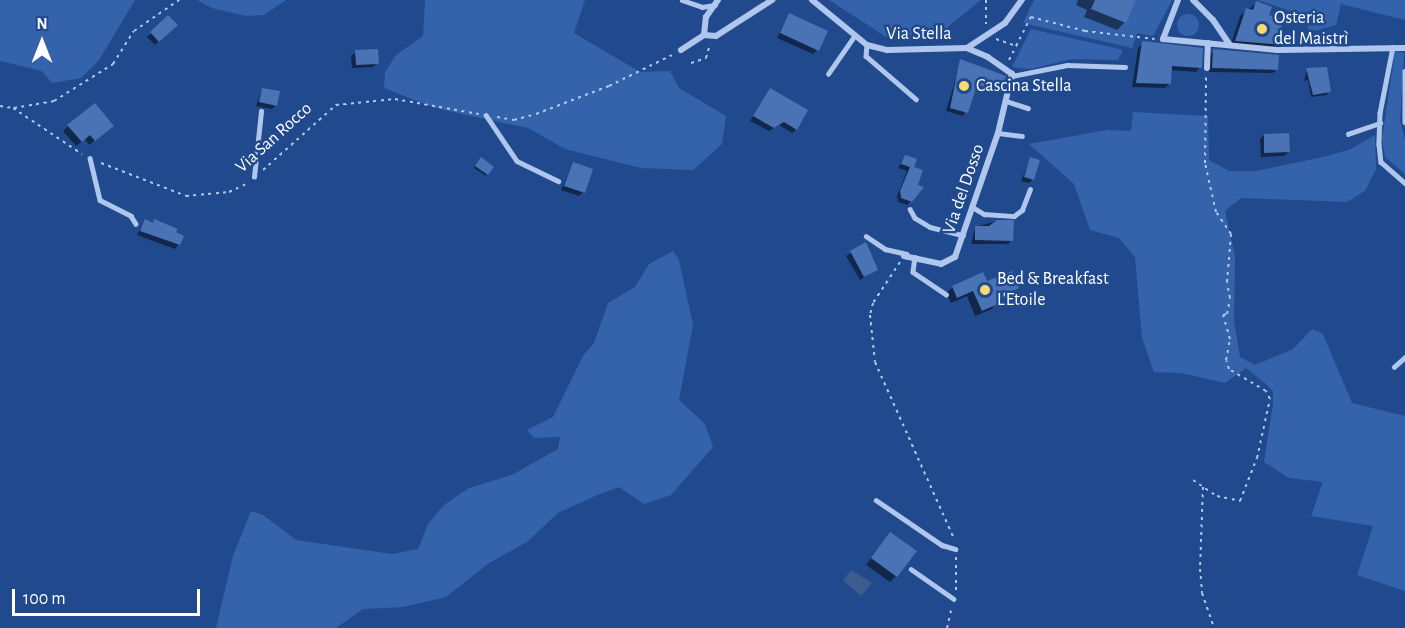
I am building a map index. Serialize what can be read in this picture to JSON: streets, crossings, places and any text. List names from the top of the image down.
{
  "streets": {
    "street": ["Via Stella", "Via del Dosso"],
    "path": ["Via San Rocco"]
  },
  "places": ["Osteria del Maistrì", "Cascina Stella", "Bed & Breakfast L'Etoile"],
  "scale_bar": "100 m",
  "north": "top"
}
